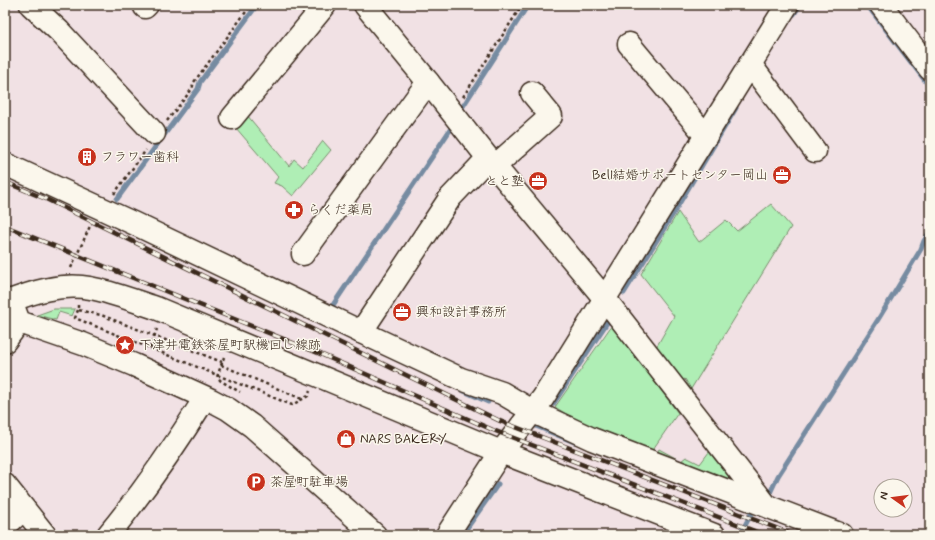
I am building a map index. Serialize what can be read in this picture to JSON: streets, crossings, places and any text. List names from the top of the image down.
{
  "places": {
    "building": ["フラワー歯科"],
    "office": ["Bell結婚サポートセンター岡山", "とと塾", "興和設計事務所"],
    "pharmacy": ["らくだ薬局"],
    "place": ["下津井電鉄茶屋町駅機回し線跡"],
    "shop": ["NARS BAKERY"],
    "parking": ["茶屋町駐車場"]
  },
  "north": "left"
}
